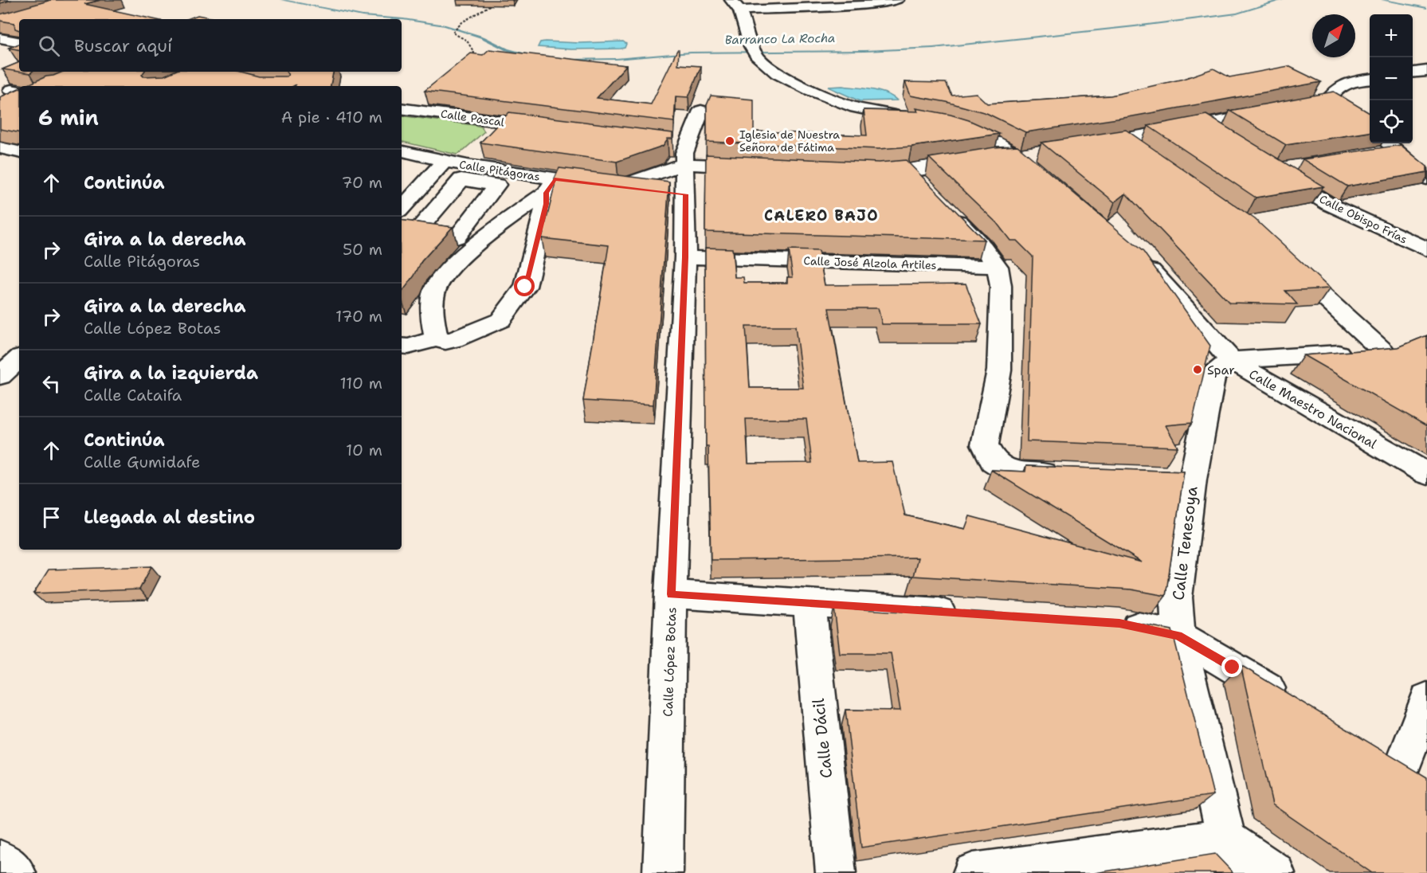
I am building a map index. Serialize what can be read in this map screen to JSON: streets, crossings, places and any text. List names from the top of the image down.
{
  "streets": {
    "street": [
      "Calle Pascal",
      "Calle Pitágoras",
      "Calle Obispo Frías",
      "Calle José Alzola Artiles",
      "Calle Maestro Nacional",
      "Calle Tenesoya",
      "Calle López Botas",
      "Calle Dácil"
    ]
  },
  "crossings": [
    ["Calle José Alzola Artiles", "Calle López Botas"],
    ["Calle Maestro Nacional", "Calle Tenesoya"]
  ],
  "districts": ["CALERO BAJO"],
  "water": ["Barranco La Rocha"],
  "places": ["Iglesia de Nuestra Señora de Fátima", "Spar"],
  "north": "top right",
  "page": {
    "map_buttons": ["+", "−"],
    "search": "Buscar aquí",
    "heading": ["6 min", "A pie · 410 m"],
    "list": [
      ["Continúa", "70 m"],
      ["Gira a la derecha", "Calle Pitágoras", "50 m"],
      ["Gira a la derecha", "Calle López Botas", "170 m"],
      ["Gira a la izquierda", "Calle Cataifa", "110 m"],
      ["Continúa", "Calle Gumidafe", "10 m"],
      "Llegada al destino"
    ]
  }
}
